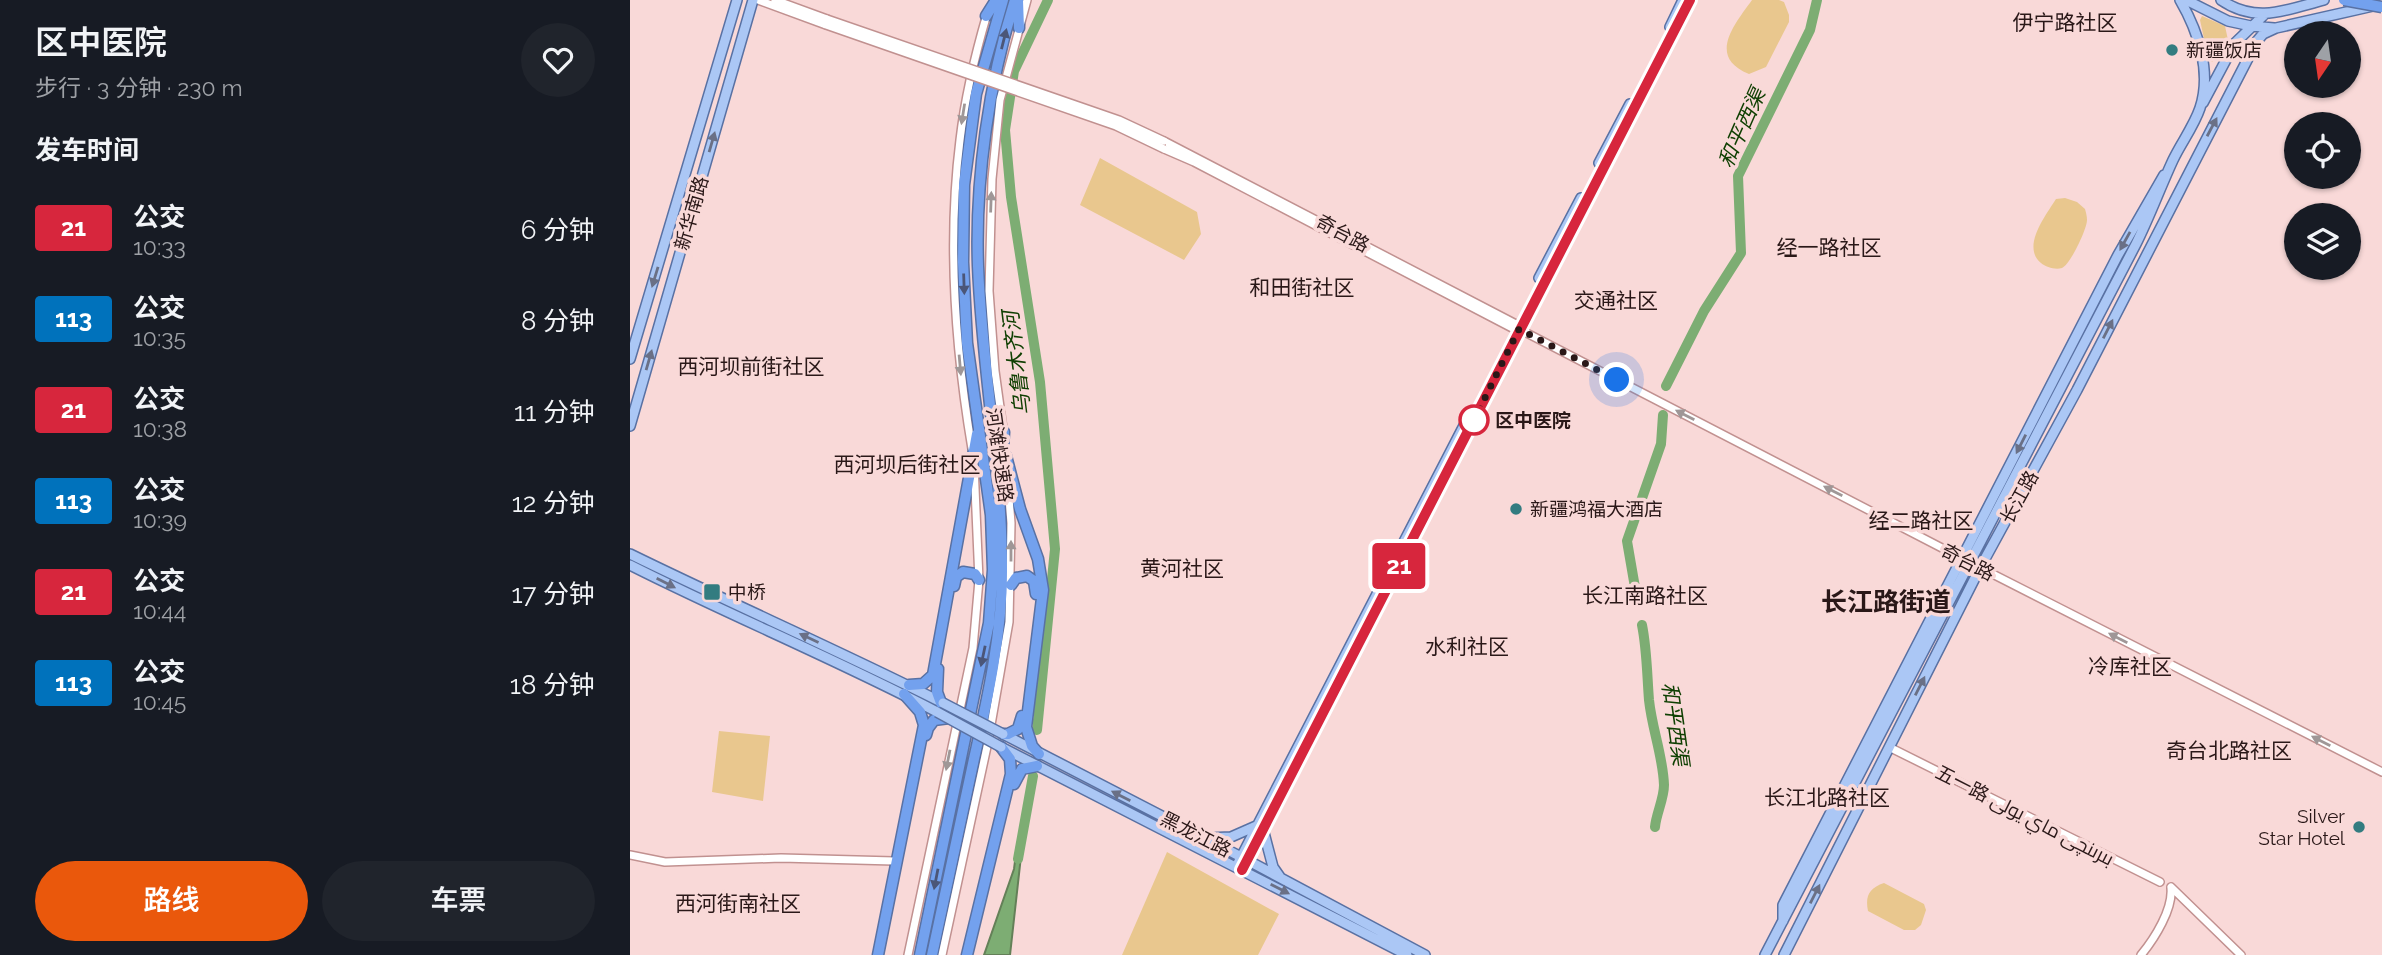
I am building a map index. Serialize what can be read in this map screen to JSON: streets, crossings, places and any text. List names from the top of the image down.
{
  "streets": {
    "highway": ["河滩快速路"],
    "main road": ["新华南路", "长江路", "黑龙江路"],
    "street": ["奇台路", "五一路 بىرىنچى ماي يولى"]
  },
  "crossings": [
    ["奇台路", "长江路"],
    ["长江路", "五一路 بىرىنچى ماي يولى"]
  ],
  "one_way": ["奇台路"],
  "districts": [
    "伊宁路社区",
    "经一路社区",
    "和田街社区",
    "交通社区",
    "西河坝前街社区",
    "西河坝后街社区",
    "经二路社区",
    "黄河社区",
    "长江南路社区",
    "长江路街道",
    "水利社区",
    "冷库社区",
    "奇台北路社区",
    "长江北路社区",
    "西河街南社区"
  ],
  "water": ["和平西渠", "乌鲁木齐河"],
  "places": {
    "other": [
      "新疆饭店",
      "区中医院",
      "新疆鸿福大酒店",
      "Silver Star Hotel"
    ],
    "transit": ["中桥"]
  },
  "lines": ["bus line 21"],
  "north": "bottom",
  "page": {
    "heading": [
      ["区中医院", "步行 · 3 分钟 · 230 m"],
      "发车时间"
    ],
    "on_map": "21",
    "list": [
      {
        "mark": "21",
        "name": "公交",
        "note": "10:33",
        "value": "6 分钟"
      },
      {
        "mark": "113",
        "name": "公交",
        "note": "10:35",
        "value": "8 分钟"
      },
      {
        "mark": "21",
        "name": "公交",
        "note": "10:38",
        "value": "11 分钟"
      },
      {
        "mark": "113",
        "name": "公交",
        "note": "10:39",
        "value": "12 分钟"
      },
      {
        "mark": "21",
        "name": "公交",
        "note": "10:44",
        "value": "17 分钟"
      },
      {
        "mark": "113",
        "name": "公交",
        "note": "10:45",
        "value": "18 分钟"
      }
    ],
    "buttons": ["路线", "车票"]
  }
}
